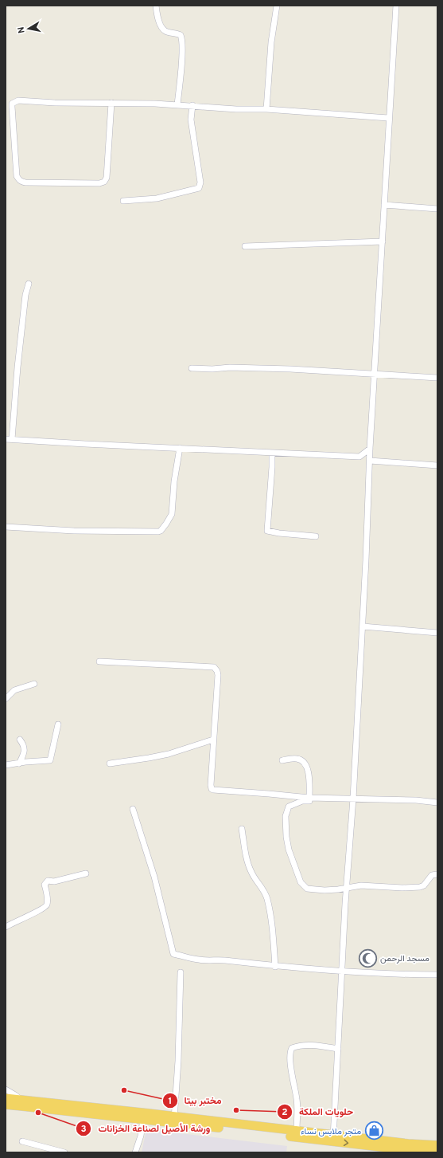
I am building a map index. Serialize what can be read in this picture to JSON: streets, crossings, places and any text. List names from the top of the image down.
{
  "places": {
    "mosque": ["مسجد الرحمن"],
    "other": ["مختبر بيتا", "حلويات الملكة", "ورشة الأصيل لصناعة الخزانات"],
    "shop": ["متجر ملابس نساء"]
  },
  "north": "left"
}
